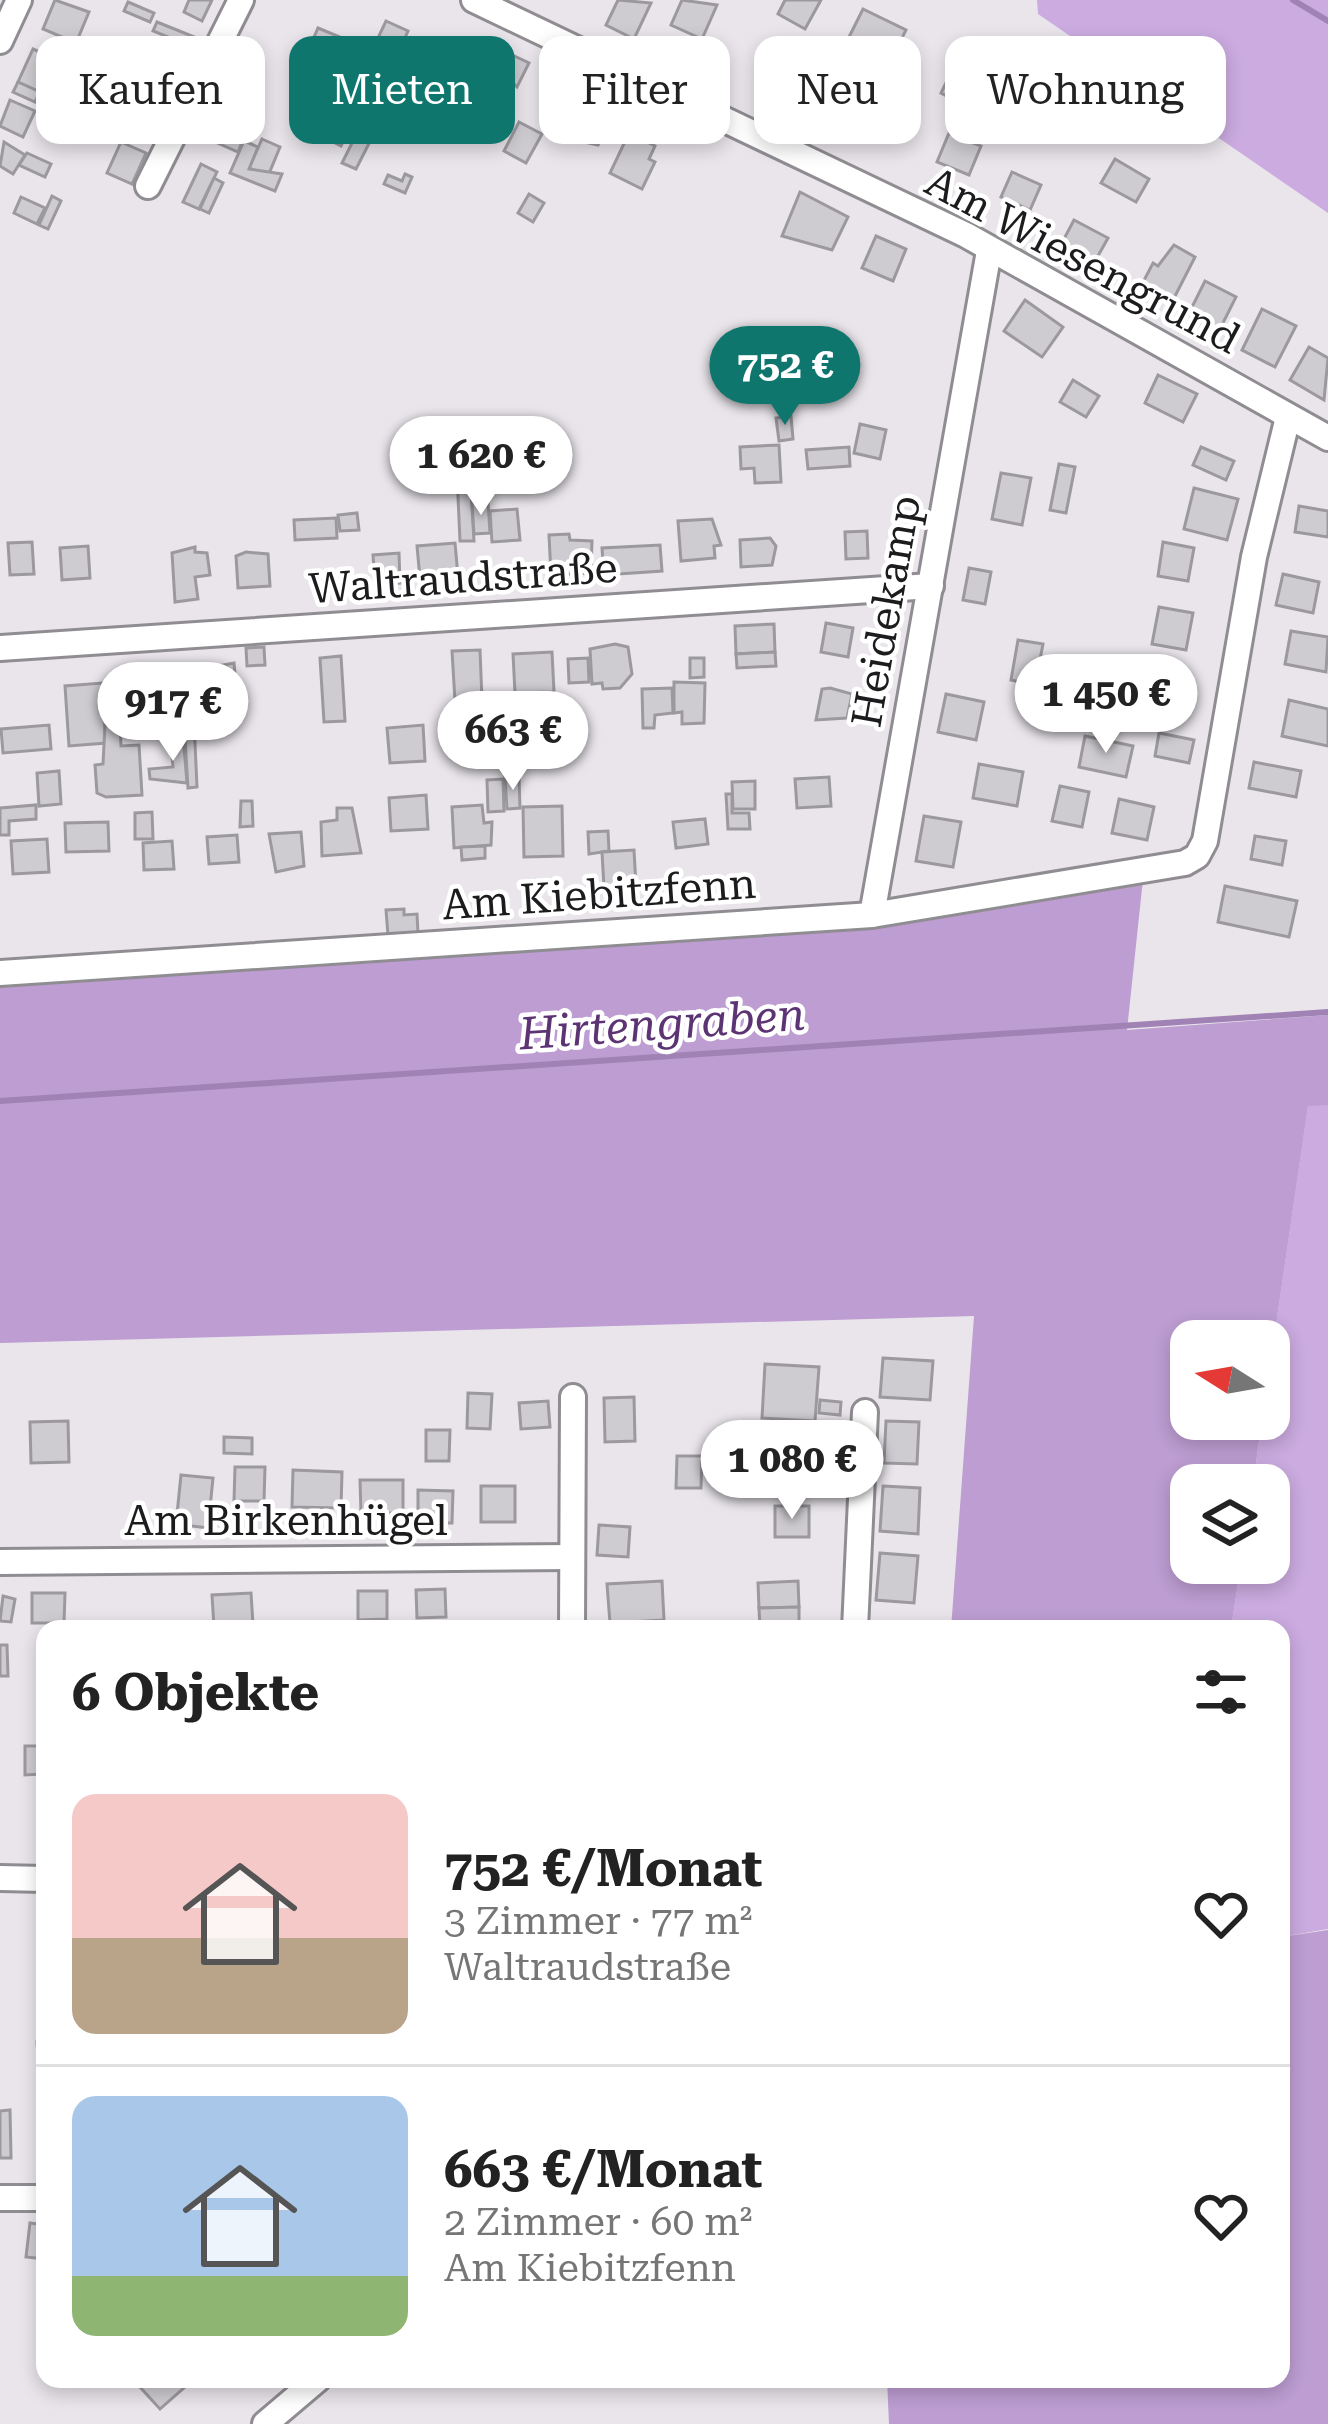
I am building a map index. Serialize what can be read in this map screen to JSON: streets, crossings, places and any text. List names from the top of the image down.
{
  "streets": {
    "street": [
      "Am Wiesengrund",
      "Waltraudstraße",
      "Heidekamp",
      "Am Kiebitzfenn",
      "Am Birkenhügel"
    ]
  },
  "crossings": [
    ["Am Wiesengrund", "Heidekamp"],
    ["Am Wiesengrund", "Am Kiebitzfenn"],
    ["Waltraudstraße", "Heidekamp"],
    ["Heidekamp", "Am Kiebitzfenn"]
  ],
  "water": ["Hirtengraben"],
  "north": "left",
  "page": {
    "chip": [
      "Kaufen",
      "Mieten",
      "Filter",
      "Neu",
      "Wohnung"
    ],
    "price": [
      "752 €",
      "1 620 €",
      "1 450 €",
      "917 €",
      "663 €",
      "1 080 €"
    ],
    "heading": "6 Objekte",
    "list": [
      {
        "name": "752 €/Monat",
        "note": "3 Zimmer · 77 m² · Waltraudstraße"
      },
      {
        "name": "663 €/Monat",
        "note": "2 Zimmer · 60 m² · Am Kiebitzfenn"
      }
    ]
  }
}
